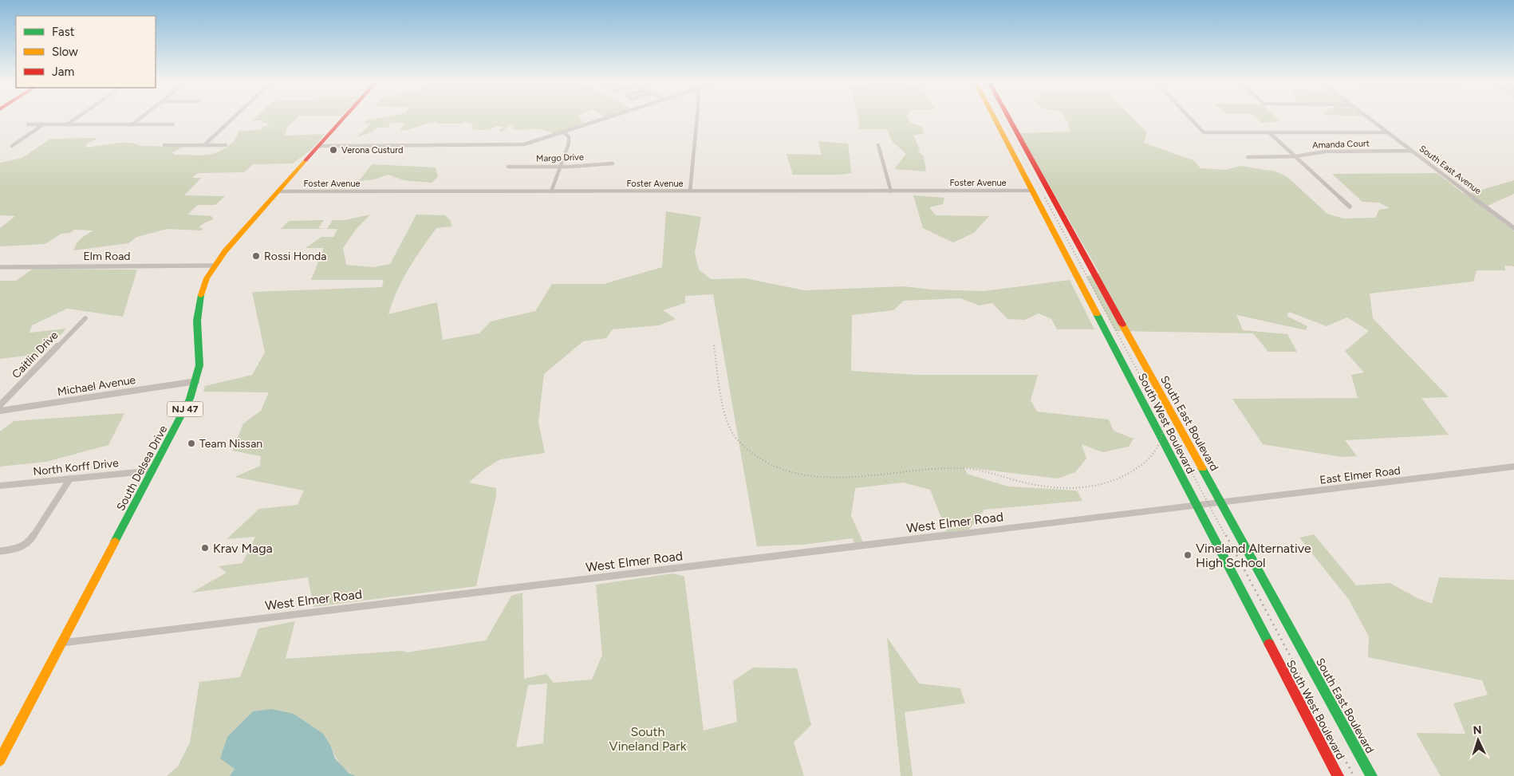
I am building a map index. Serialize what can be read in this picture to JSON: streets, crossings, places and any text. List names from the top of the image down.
{
  "streets": {
    "main road": [
      "NJ 47",
      "South West Boulevard",
      "South East Boulevard",
      "South Delsea Drive"
    ],
    "street": [
      "Amanda Court",
      "Margo Drive",
      "South East Avenue",
      "Foster Avenue",
      "Elm Road",
      "Caitlin Drive",
      "Michael Avenue",
      "North Korff Drive",
      "East Elmer Road",
      "West Elmer Road"
    ]
  },
  "crossings": [
    ["Amanda Court", "South East Avenue"],
    ["Foster Avenue", "South West Boulevard"],
    ["Foster Avenue", "South Delsea Drive"],
    ["Elm Road", "South Delsea Drive"],
    ["Michael Avenue", "South Delsea Drive"],
    ["South West Boulevard", "West Elmer Road"],
    ["South East Boulevard", "East Elmer Road"],
    ["North Korff Drive", "South Delsea Drive"],
    ["South Delsea Drive", "West Elmer Road"],
    ["East Elmer Road", "West Elmer Road"]
  ],
  "parks": ["South Vineland Park"],
  "places": [
    "Verona Custurd",
    "Rossi Honda",
    "Team Nissan",
    "Krav Maga",
    "Vineland Alternative High School"
  ],
  "legend": ["Fast", "Slow", "Jam"],
  "north": "top"
}
